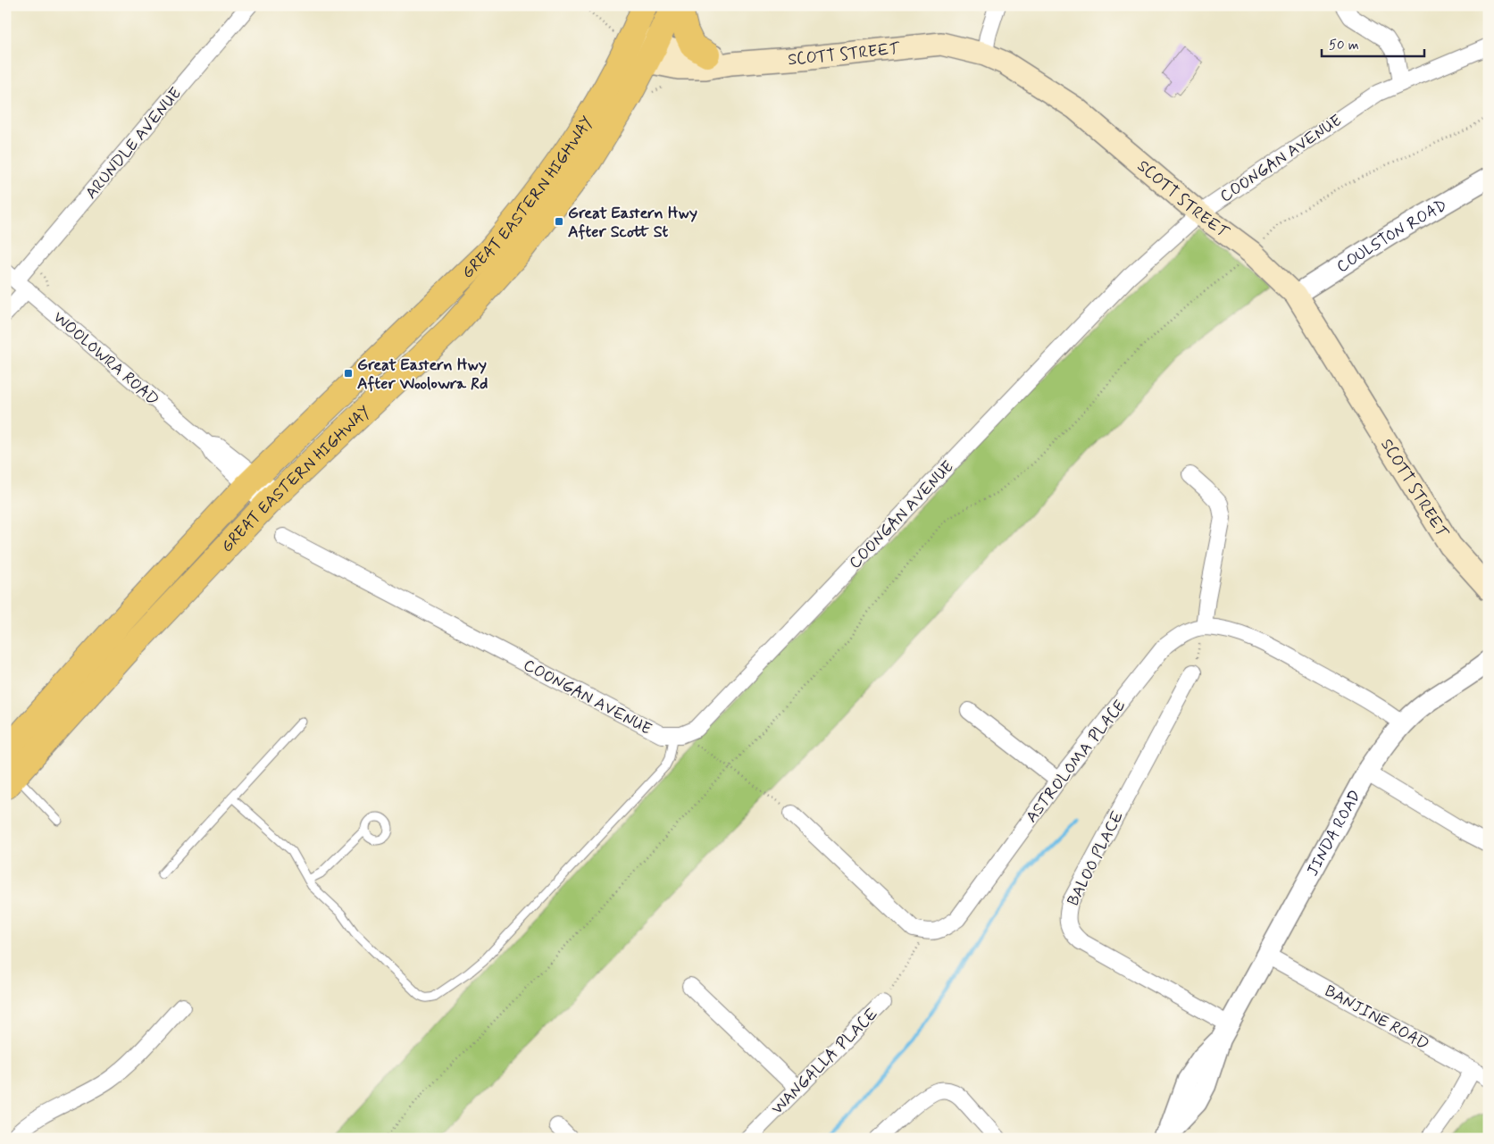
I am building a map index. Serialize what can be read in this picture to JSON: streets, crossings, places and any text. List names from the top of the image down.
{
  "streets": {
    "highway": ["GREAT EASTERN HIGHWAY"],
    "main road": ["SCOTT STREET"],
    "street": [
      "ARUNDLE AVENUE",
      "COONGAN AVENUE",
      "COULSTON ROAD",
      "WOOLOWRA ROAD",
      "ASTROLOMA PLACE",
      "JINDA ROAD",
      "BALOO PLACE",
      "BANJINE ROAD",
      "WANGALLA PLACE"
    ]
  },
  "crossings": [
    ["SCOTT STREET", "COONGAN AVENUE"],
    ["SCOTT STREET", "GREAT EASTERN HIGHWAY"],
    ["SCOTT STREET", "COULSTON ROAD"],
    ["ARUNDLE AVENUE", "WOOLOWRA ROAD"],
    ["GREAT EASTERN HIGHWAY", "WOOLOWRA ROAD"],
    ["ASTROLOMA PLACE", "JINDA ROAD"],
    ["JINDA ROAD", "BALOO PLACE"],
    ["JINDA ROAD", "BANJINE ROAD"]
  ],
  "places": {
    "transit": ["Great Eastern Hwy After Scott St", "Great Eastern Hwy After Woolowra Rd"]
  },
  "scale_bar": "50 m"
}
